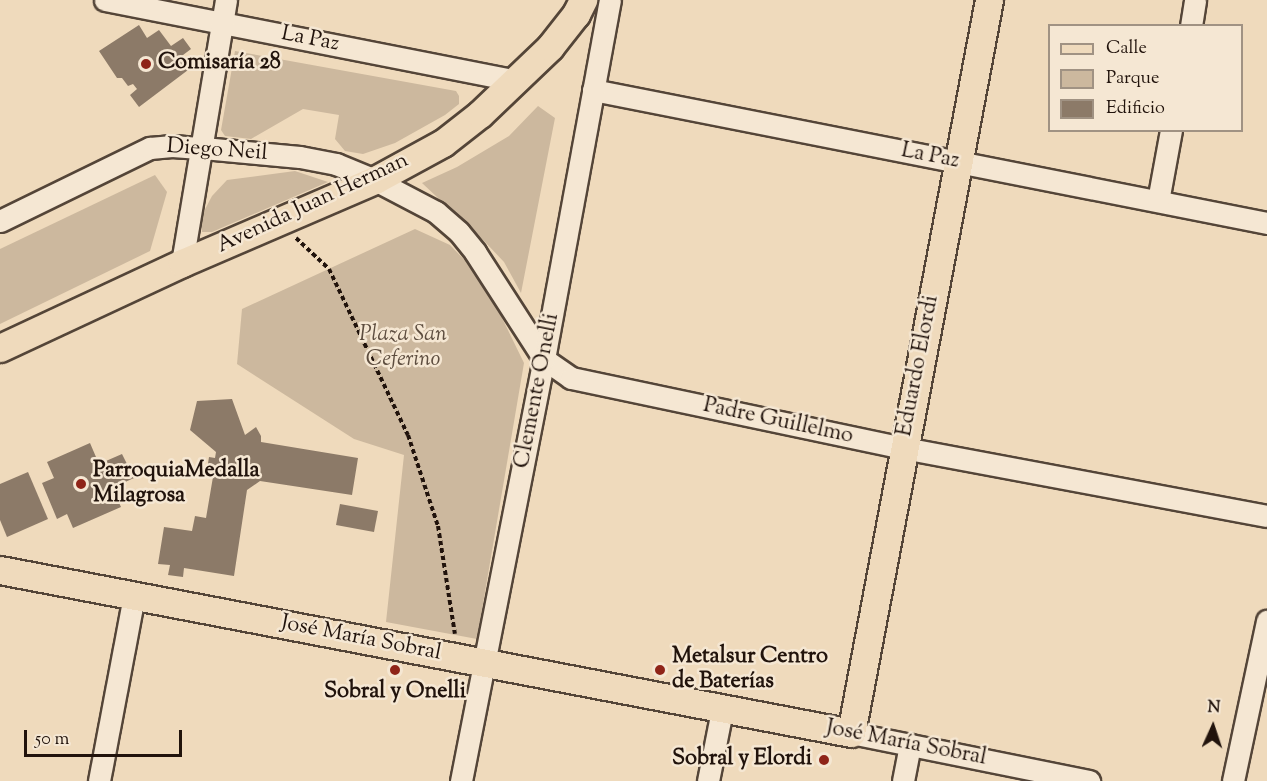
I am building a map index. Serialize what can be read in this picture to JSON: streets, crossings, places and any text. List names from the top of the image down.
{
  "streets": {
    "main road": ["Avenida Juan Herman", "Eduardo Elordi", "José María Sobral"],
    "street": [
      "La Paz",
      "Diego Neil",
      "Clemente Onelli",
      "Padre Guillelmo"
    ]
  },
  "crossings": [
    ["La Paz", "Avenida Juan Herman"],
    ["La Paz", "Eduardo Elordi"],
    ["La Paz", "Clemente Onelli"],
    ["Diego Neil", "Avenida Juan Herman"],
    ["Diego Neil", "Padre Guillelmo"],
    ["Avenida Juan Herman", "Padre Guillelmo"],
    ["Eduardo Elordi", "Padre Guillelmo"],
    ["Eduardo Elordi", "José María Sobral"],
    ["Clemente Onelli", "Padre Guillelmo"],
    ["Clemente Onelli", "José María Sobral"]
  ],
  "parks": ["Plaza San Ceferino"],
  "places": [
    "Comisaría 28",
    "ParroquiaMedalla Milagrosa",
    "Sobral y Onelli",
    "Metalsur Centro de Baterías",
    "Sobral y Elordi"
  ],
  "legend": ["Calle", "Parque", "Edificio"],
  "scale_bar": "50 m",
  "north": "top"
}
